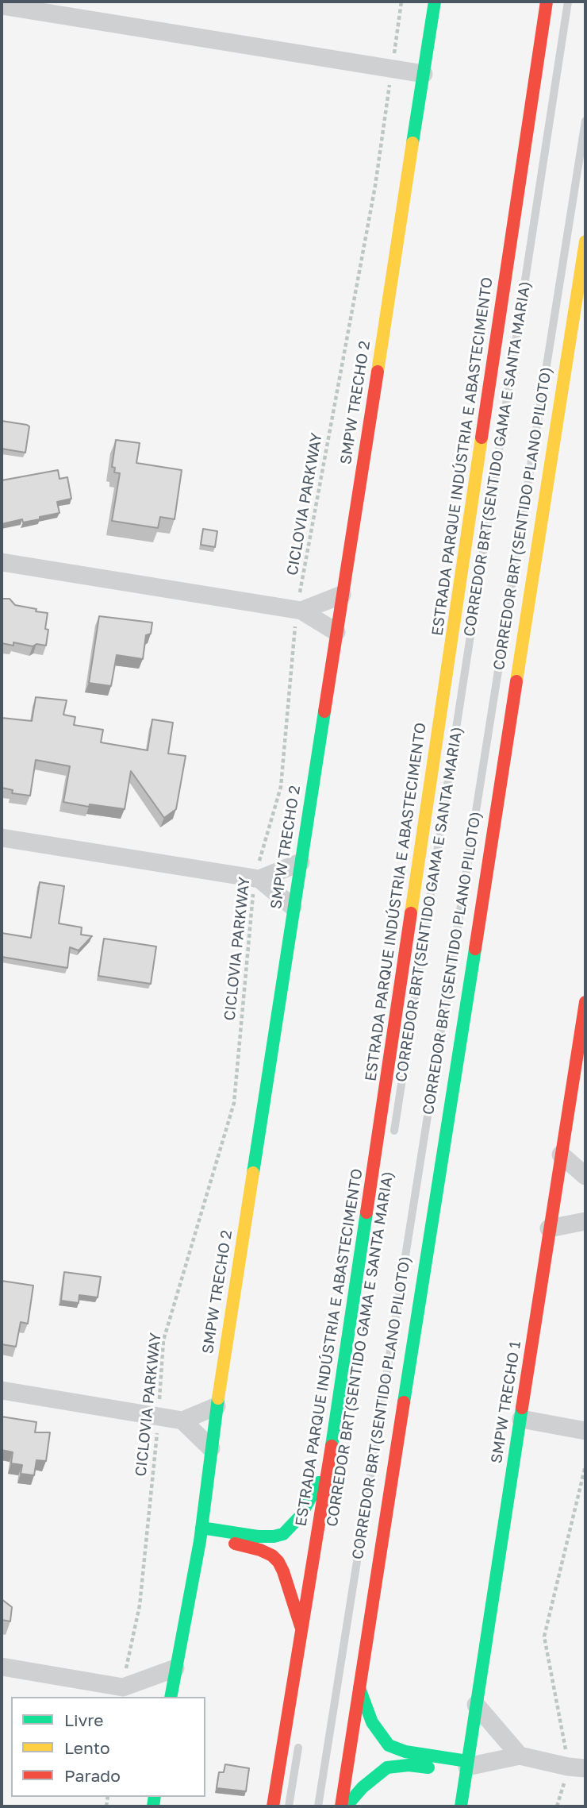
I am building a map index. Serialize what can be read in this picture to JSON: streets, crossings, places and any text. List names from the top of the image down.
{
  "streets": {
    "main road": ["SMPW TRECHO 2", "ESTRADA PARQUE INDÚSTRIA E ABASTECIMENTO", "SMPW TRECHO 1"],
    "lane": ["CORREDOR BRT(SENTIDO GAMA E SANTA MARIA)", "CORREDOR BRT(SENTIDO PLANO PILOTO)"],
    "path": ["CICLOVIA PARKWAY"]
  },
  "legend": ["Livre", "Lento", "Parado"]
}
